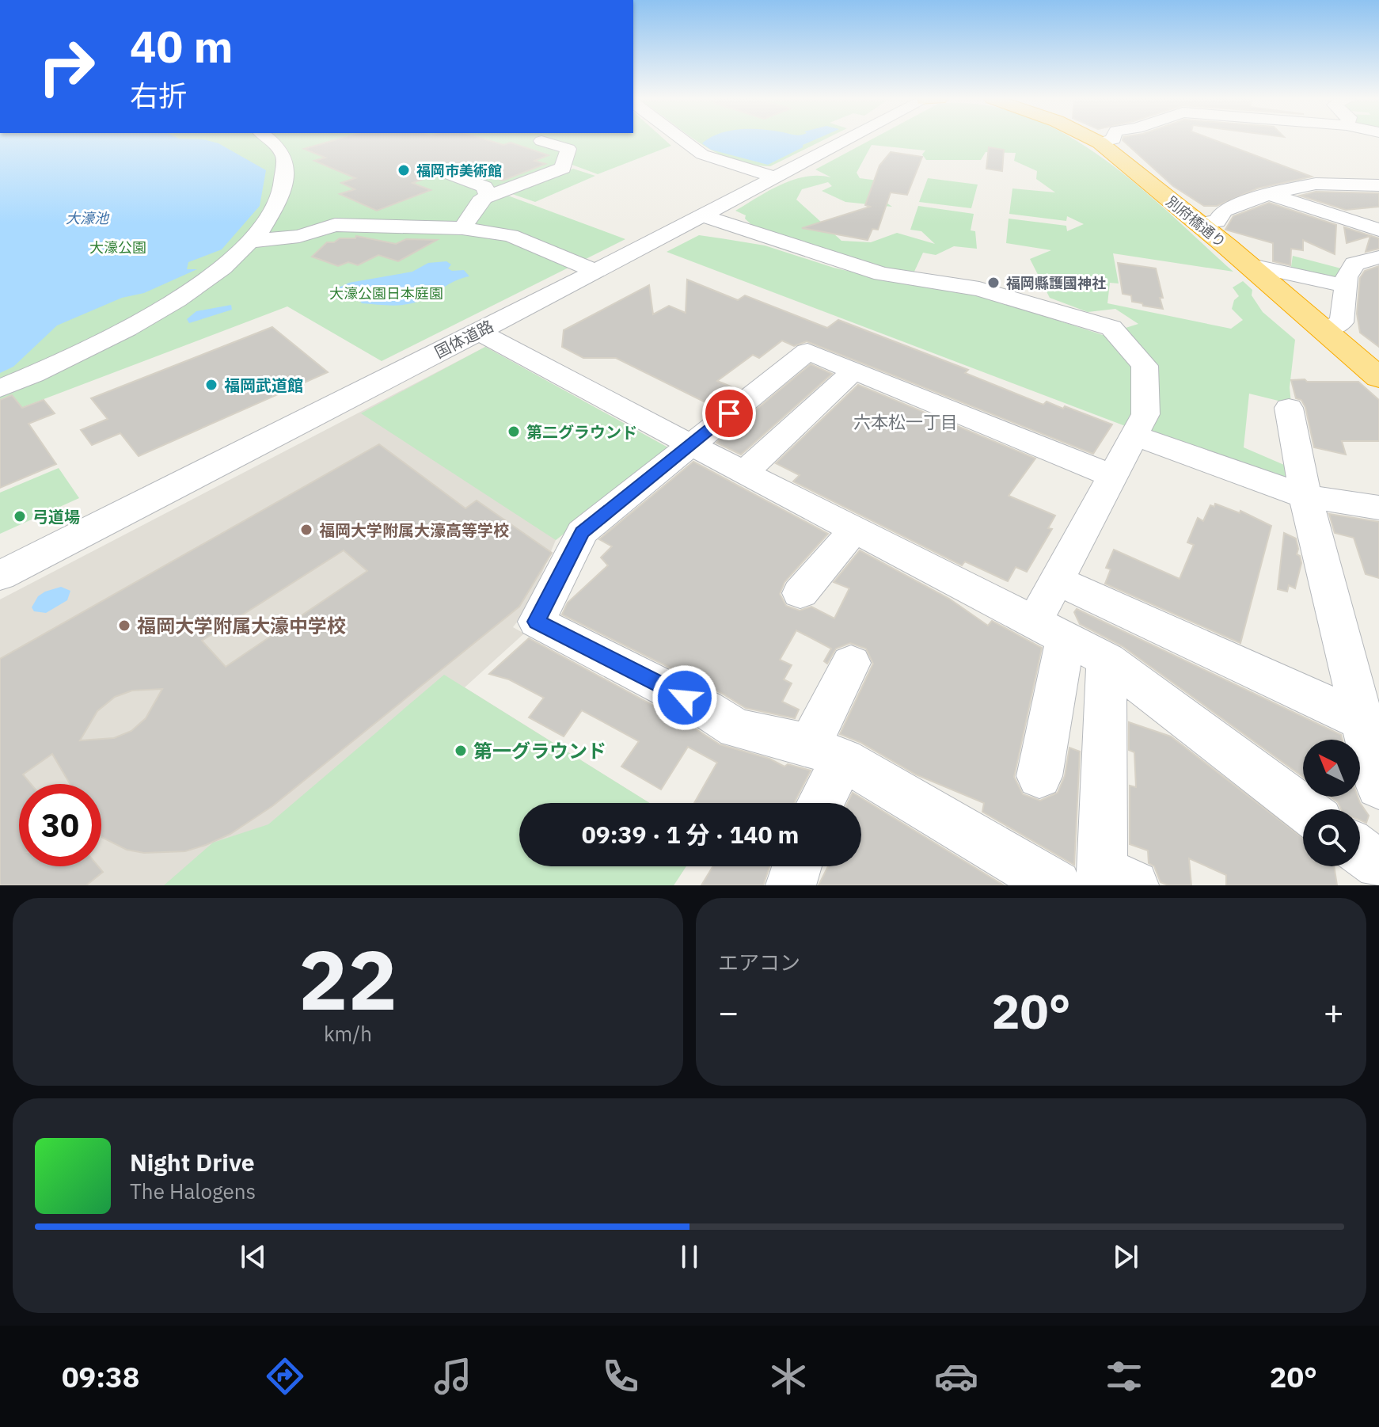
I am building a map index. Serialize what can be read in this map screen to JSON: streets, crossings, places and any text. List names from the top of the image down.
{
  "streets": {
    "highway": ["別府橋通り"],
    "street": ["国体道路"]
  },
  "districts": ["六本松一丁目"],
  "water": ["大濠池"],
  "parks": ["大濠公園", "大濠公園日本庭園"],
  "places": [
    "福岡市美術館",
    "福岡縣護國神社",
    "福岡武道館",
    "第二グラウンド",
    "弓道場",
    "福岡大学附属大濠高等学校",
    "福岡大学附属大濠中学校",
    "第一グラウンド"
  ],
  "north": "top left",
  "page": {
    "turn": ["40 m", "右折"],
    "limit": "30",
    "trip": "09:39 · 1 分 · 140 m",
    "tile": [
      ["22", "km/h"],
      "エアコン"
    ],
    "heat": ["−", "20°", "+"],
    "song": ["Night Drive", "The Halogens"],
    "tabs": ["09:38", "20°"]
  }
}
